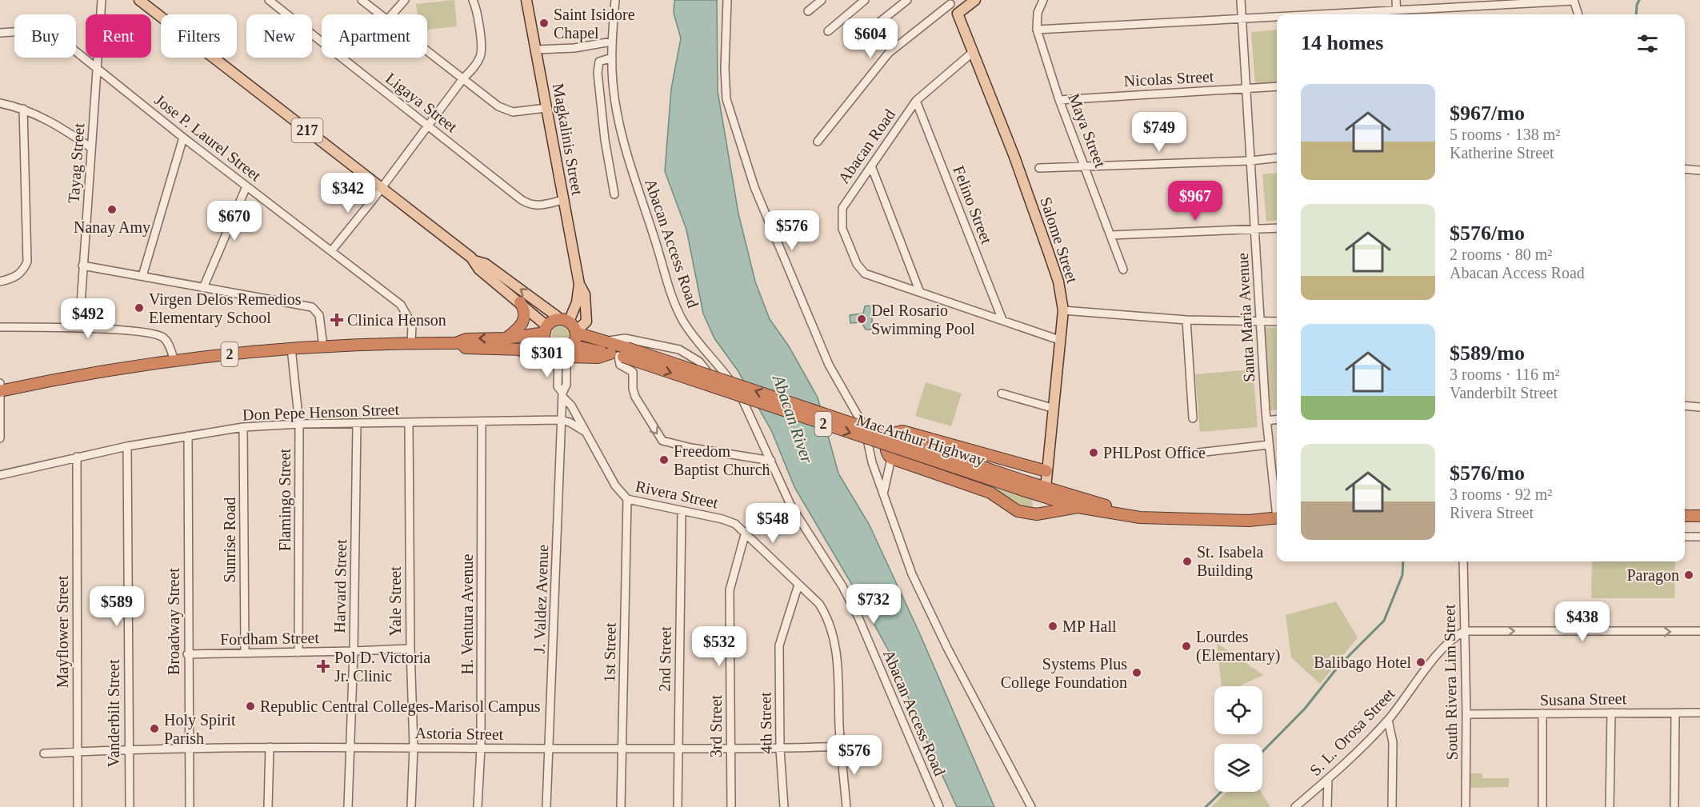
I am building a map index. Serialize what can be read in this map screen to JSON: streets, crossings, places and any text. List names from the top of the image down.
{
  "streets": {
    "highway": ["2", "MacArthur Highway"],
    "main road": ["217", "Magkalinis Street", "Salome Street"],
    "street": [
      "Nicolas Street",
      "Ligaya Street",
      "Maya Street",
      "Jose P. Laurel Street",
      "Abacan Road",
      "Tayag Street",
      "Felino Street",
      "Abacan Access Road",
      "Santa Maria Avenue",
      "Don Pepe Henson Street",
      "Rivera Street",
      "Flamingo Street",
      "Sunrise Road",
      "Harvard Street",
      "J. Valdez Avenue",
      "Yale Street",
      "H. Ventura Avenue",
      "Broadway Street",
      "Mayflower Street",
      "Fordham Street",
      "1st Street",
      "2nd Street",
      "South Rivera Lim Street",
      "Susana Street",
      "Vanderbilt Street",
      "4th Street",
      "3rd Street",
      "S. L. Orosa Street",
      "Astoria Street"
    ]
  },
  "crossings": [
    ["Nicolas Street", "Maya Street"],
    ["Nicolas Street", "Santa Maria Avenue"],
    ["Ligaya Street", "Magkalinis Street"],
    ["217", "Magkalinis Street"],
    ["217", "2"],
    ["217", "MacArthur Highway"],
    ["217", "J. Valdez Avenue"],
    ["Jose P. Laurel Street", "Tayag Street"],
    ["Jose P. Laurel Street", "2"],
    ["Magkalinis Street", "2"],
    ["Magkalinis Street", "MacArthur Highway"],
    ["Magkalinis Street", "J. Valdez Avenue"],
    ["Abacan Road", "Felino Street"],
    ["Abacan Road", "Salome Street"],
    ["Salome Street", "MacArthur Highway"],
    ["Santa Maria Avenue", "MacArthur Highway"],
    ["2", "MacArthur Highway"],
    ["2", "Flamingo Street"],
    ["2", "J. Valdez Avenue"],
    ["Don Pepe Henson Street", "Flamingo Street"],
    ["Don Pepe Henson Street", "Sunrise Road"],
    ["Don Pepe Henson Street", "Harvard Street"],
    ["Don Pepe Henson Street", "J. Valdez Avenue"],
    ["Don Pepe Henson Street", "Yale Street"],
    ["Don Pepe Henson Street", "H. Ventura Avenue"],
    ["Don Pepe Henson Street", "Broadway Street"],
    ["Don Pepe Henson Street", "Mayflower Street"],
    ["Don Pepe Henson Street", "Vanderbilt Street"],
    ["MacArthur Highway", "J. Valdez Avenue"],
    ["Rivera Street", "J. Valdez Avenue"],
    ["Rivera Street", "1st Street"],
    ["Rivera Street", "2nd Street"],
    ["Rivera Street", "4th Street"],
    ["Rivera Street", "3rd Street"],
    ["Rivera Street", "Astoria Street"],
    ["Flamingo Street", "Fordham Street"],
    ["Sunrise Road", "Fordham Street"],
    ["Harvard Street", "Fordham Street"],
    ["Harvard Street", "Astoria Street"],
    ["J. Valdez Avenue", "Astoria Street"],
    ["Yale Street", "Fordham Street"],
    ["Yale Street", "Astoria Street"],
    ["H. Ventura Avenue", "Astoria Street"],
    ["Broadway Street", "Fordham Street"],
    ["Broadway Street", "Astoria Street"],
    ["Mayflower Street", "Astoria Street"],
    ["1st Street", "Astoria Street"],
    ["2nd Street", "Astoria Street"],
    ["South Rivera Lim Street", "Susana Street"],
    ["South Rivera Lim Street", "S. L. Orosa Street"],
    ["Vanderbilt Street", "Astoria Street"],
    ["4th Street", "Astoria Street"],
    ["3rd Street", "Astoria Street"]
  ],
  "water": ["Abacan River"],
  "places": {
    "other": [
      "Saint Isidore Chapel",
      "Nanay Amy",
      "Virgen Delos Remedios Elementary School",
      "Del Rosario Swimming Pool",
      "PHLPost Office",
      "Freedom Baptist Church",
      "St. Isabela Building",
      "Paragon",
      "MP Hall",
      "Lourdes (Elementary)",
      "Balibago Hotel",
      "Systems Plus College Foundation",
      "Republic Central Colleges-Marisol Campus",
      "Holy Spirit Parish"
    ],
    "health": ["Clinica Henson", "Pol D. Victoria Jr. Clinic"]
  },
  "page": {
    "chip": [
      "Buy",
      "Rent",
      "Filters",
      "New",
      "Apartment"
    ],
    "heading": "14 homes",
    "price": [
      "$604",
      "$749",
      "$342",
      "$967",
      "$670",
      "$576",
      "$492",
      "$301",
      "$548",
      "$732",
      "$589",
      "$438",
      "$532",
      "$576"
    ],
    "list": [
      {
        "name": "$967/mo",
        "note": "5 rooms · 138 m² · Katherine Street"
      },
      {
        "name": "$576/mo",
        "note": "2 rooms · 80 m² · Abacan Access Road"
      },
      {
        "name": "$589/mo",
        "note": "3 rooms · 116 m² · Vanderbilt Street"
      },
      {
        "name": "$576/mo",
        "note": "3 rooms · 92 m² · Rivera Street"
      }
    ]
  }
}
